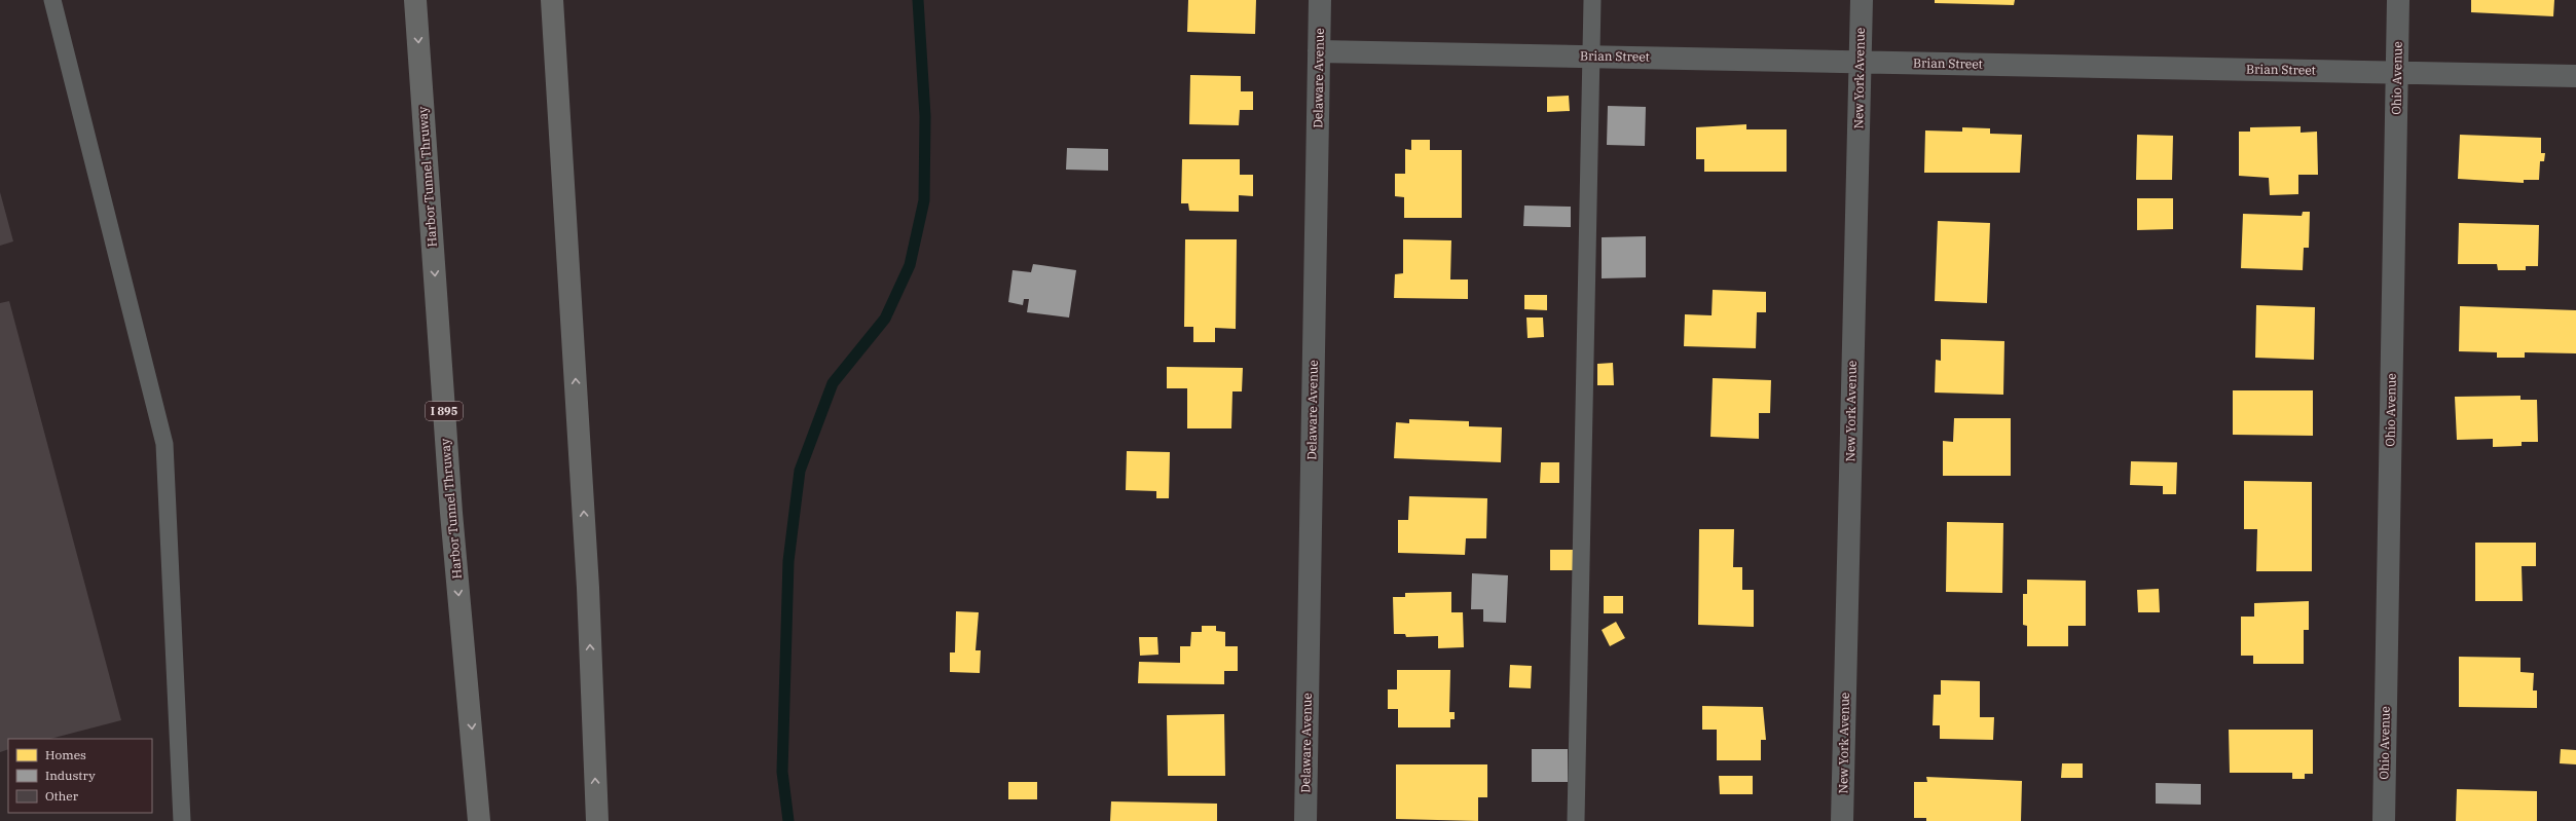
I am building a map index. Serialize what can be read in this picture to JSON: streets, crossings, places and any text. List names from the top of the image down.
{
  "streets": {
    "highway": ["Harbor Tunnel Thruway", "I 895"],
    "street": [
      "Brian Street",
      "Delaware Avenue",
      "New York Avenue",
      "Ohio Avenue"
    ]
  },
  "crossings": [
    ["Brian Street", "Delaware Avenue"],
    ["Brian Street", "New York Avenue"],
    ["Brian Street", "Ohio Avenue"]
  ],
  "legend": ["Homes", "Industry", "Other"]
}
